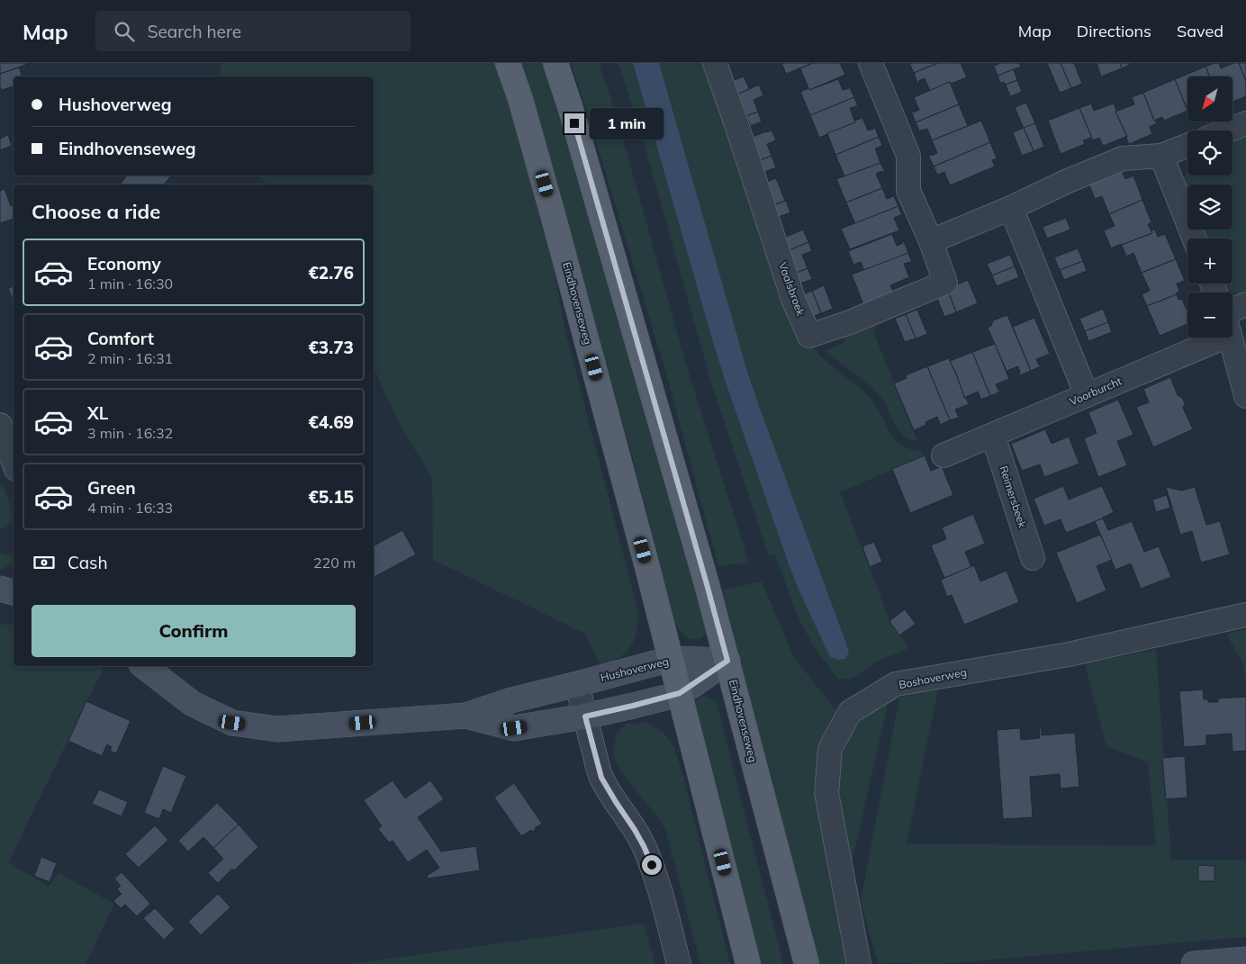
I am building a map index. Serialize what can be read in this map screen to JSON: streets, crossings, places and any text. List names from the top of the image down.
{
  "streets": {
    "main road": ["Eindhovenseweg"],
    "street": [
      "Vaalsbroek",
      "Voorburcht",
      "Reimersbeek",
      "Hushoverweg",
      "Boshoverweg"
    ]
  },
  "crossings": [
    ["Eindhovenseweg", "Hushoverweg"],
    ["Voorburcht", "Reimersbeek"]
  ],
  "north": "bottom left",
  "page": {
    "header": "Map",
    "search": "Search here",
    "nav": ["Map", "Directions", "Saved"],
    "map_buttons": ["+", "−"],
    "banner": ["Hushoverweg", "Eindhovenseweg"],
    "bubble": "1 min",
    "heading": "Choose a ride",
    "list": [
      {
        "name": "Economy",
        "note": "1 min · 16:30",
        "value": "€2.76"
      },
      {
        "name": "Comfort",
        "note": "2 min · 16:31",
        "value": "€3.73"
      },
      {
        "name": "XL",
        "note": "3 min · 16:32",
        "value": "€4.69"
      },
      {
        "name": "Green",
        "note": "4 min · 16:33",
        "value": "€5.15"
      }
    ],
    "pay": ["Cash", "220 m"],
    "buttons": "Confirm"
  }
}
